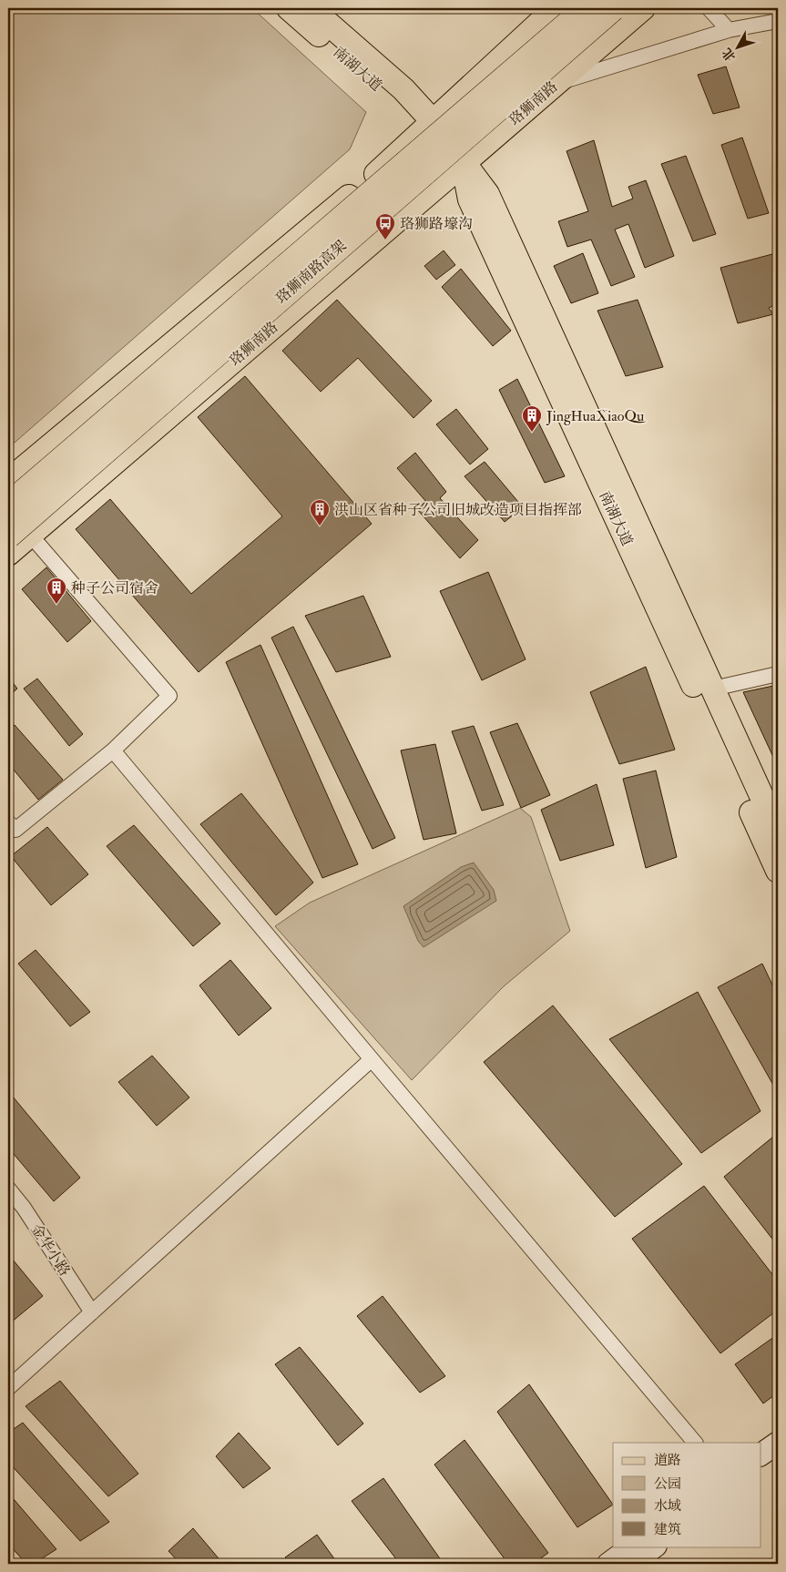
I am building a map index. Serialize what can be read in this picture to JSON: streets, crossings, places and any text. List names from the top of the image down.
{
  "streets": {
    "highway": ["珞狮南路高架"],
    "main road": ["南湖大道", "珞狮南路"],
    "street": ["金华小路"]
  },
  "crossings": [
    ["南湖大道", "珞狮南路"],
    ["珞狮南路", "珞狮南路高架"]
  ],
  "places": {
    "bus stop": ["珞狮路壕沟"],
    "building": ["JingHuaXiaoQu", "洪山区省种子公司旧城改造项目指挥部", "种子公司宿舍"]
  },
  "legend": [
    "道路",
    "公园",
    "水域",
    "建筑"
  ],
  "north": "bottom left"
}
